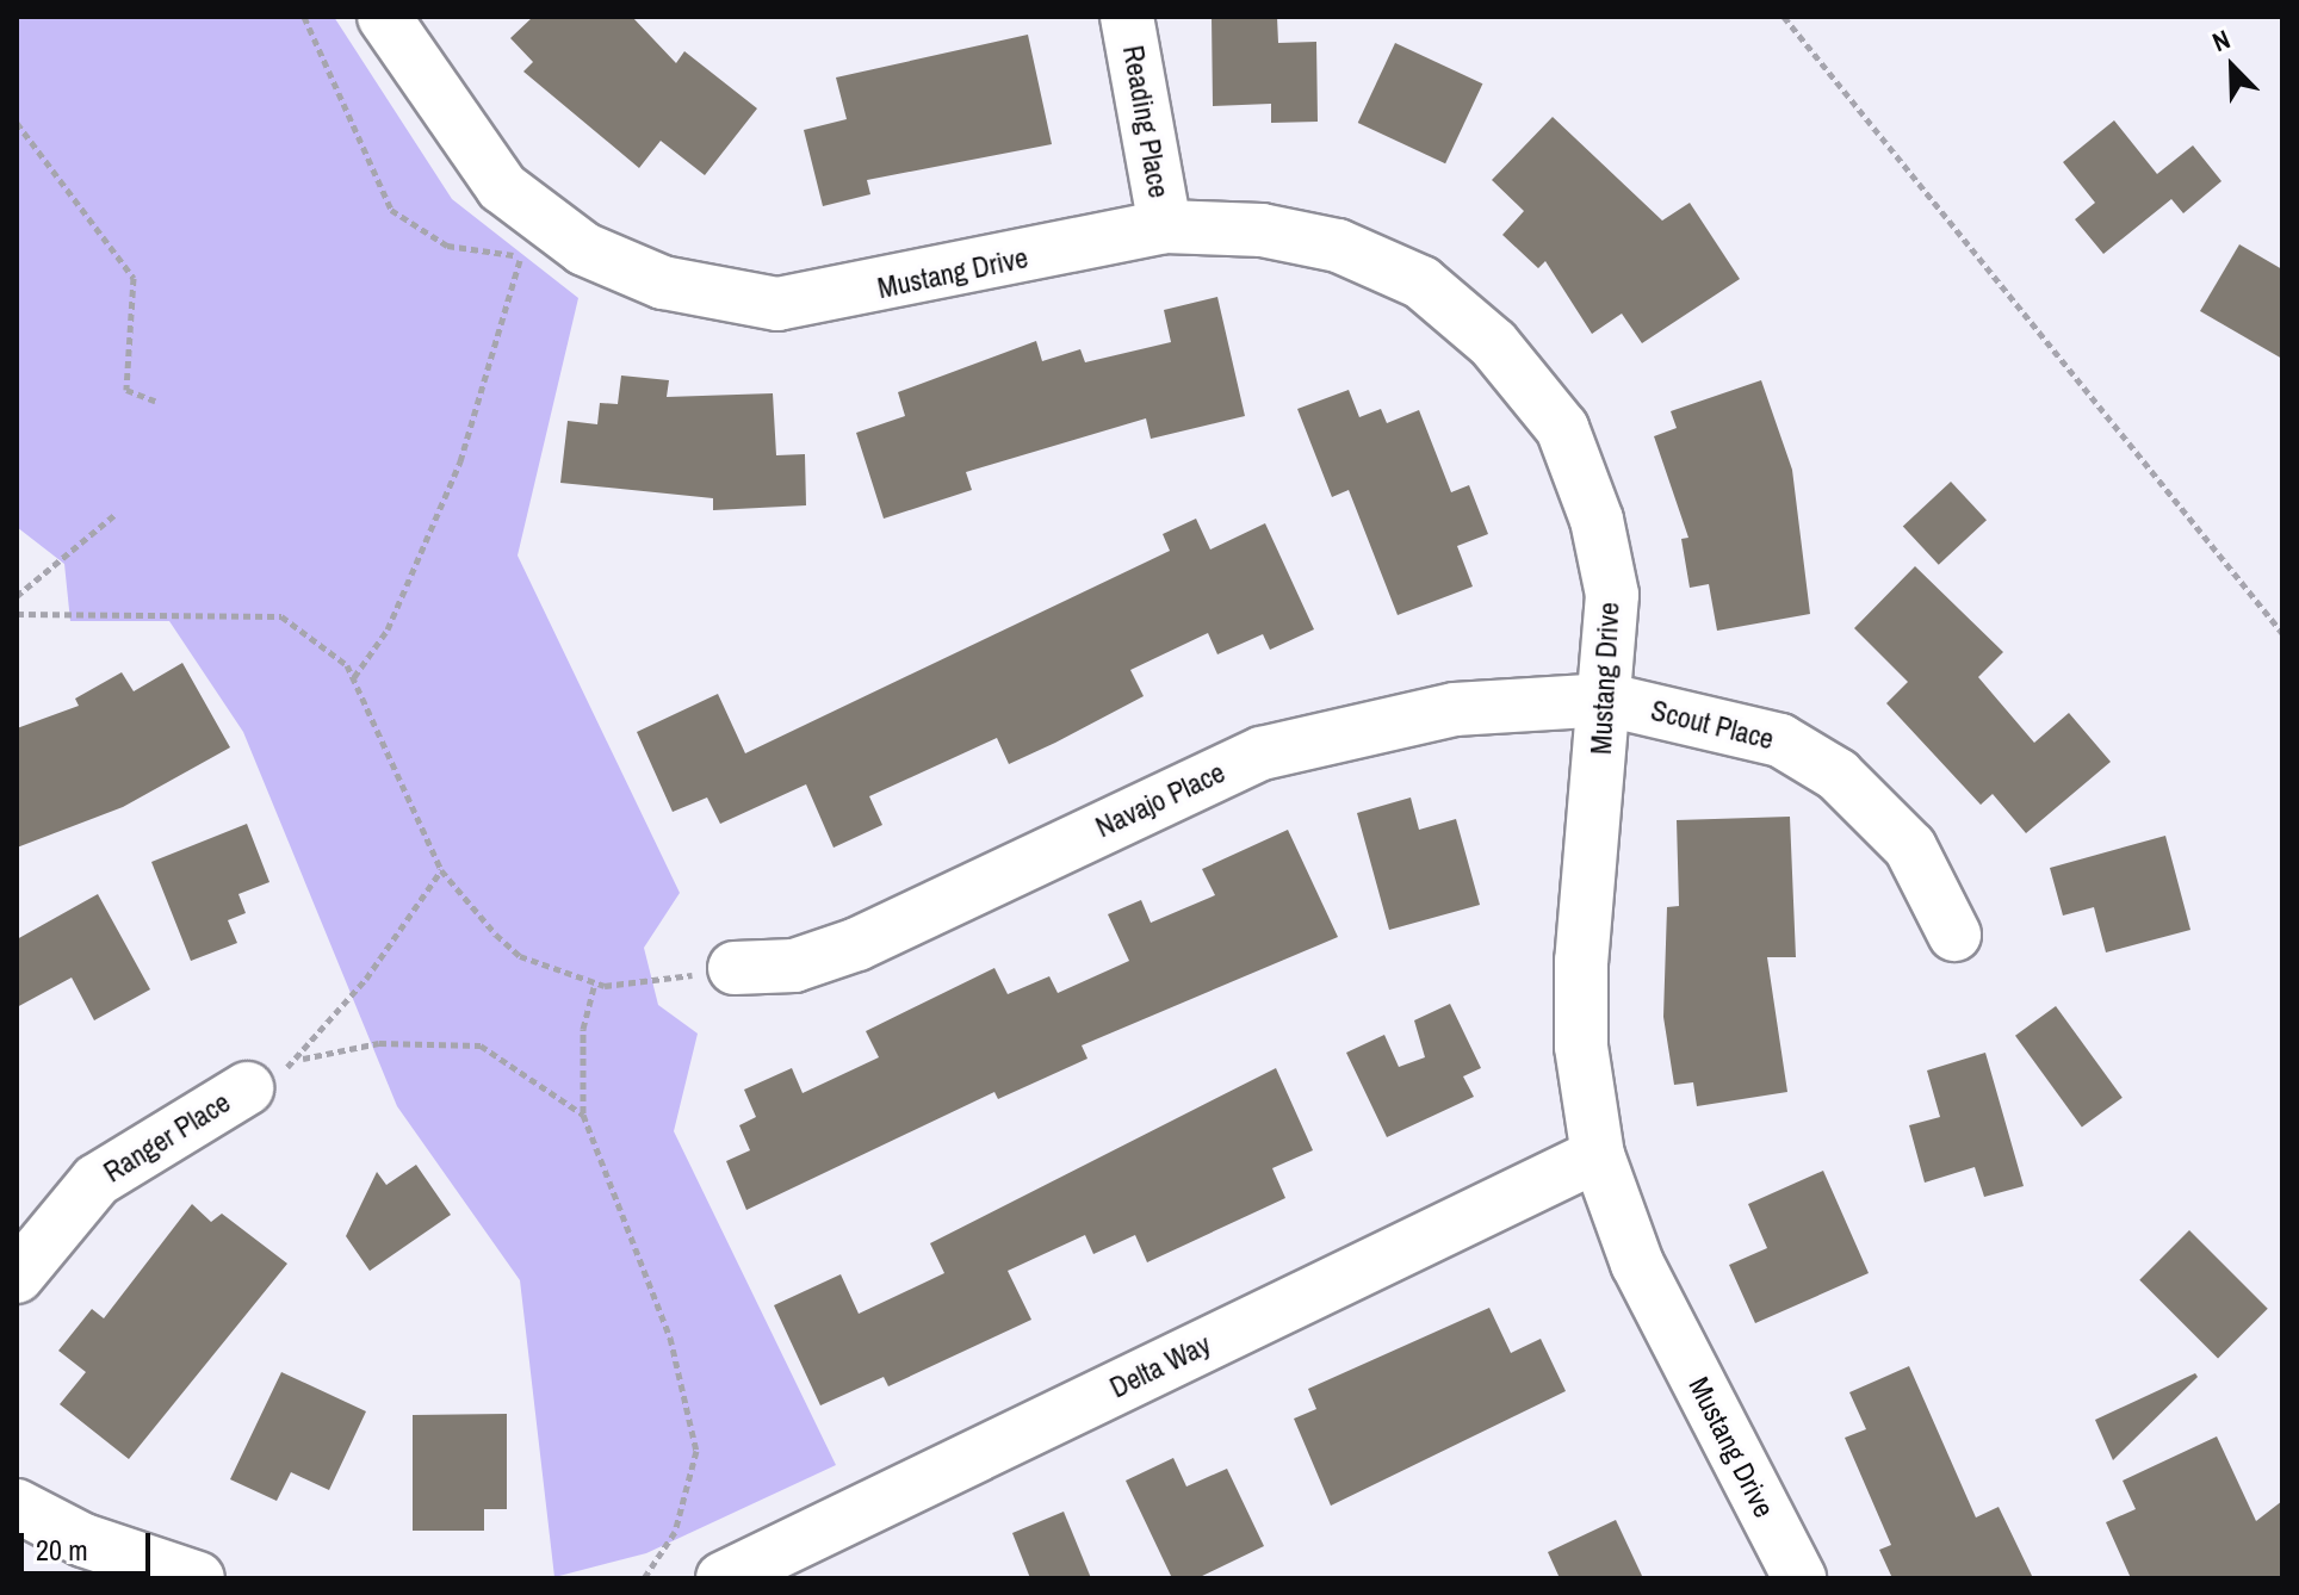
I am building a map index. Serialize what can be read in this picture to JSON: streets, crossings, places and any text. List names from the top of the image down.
{
  "streets": {
    "street": [
      "Reading Place",
      "Mustang Drive",
      "Scout Place",
      "Navajo Place",
      "Ranger Place",
      "Delta Way"
    ]
  },
  "crossings": [
    ["Reading Place", "Mustang Drive"],
    ["Mustang Drive", "Scout Place"],
    ["Mustang Drive", "Navajo Place"],
    ["Mustang Drive", "Delta Way"],
    ["Scout Place", "Navajo Place"]
  ],
  "scale_bar": "20 m",
  "north": "top left"
}
